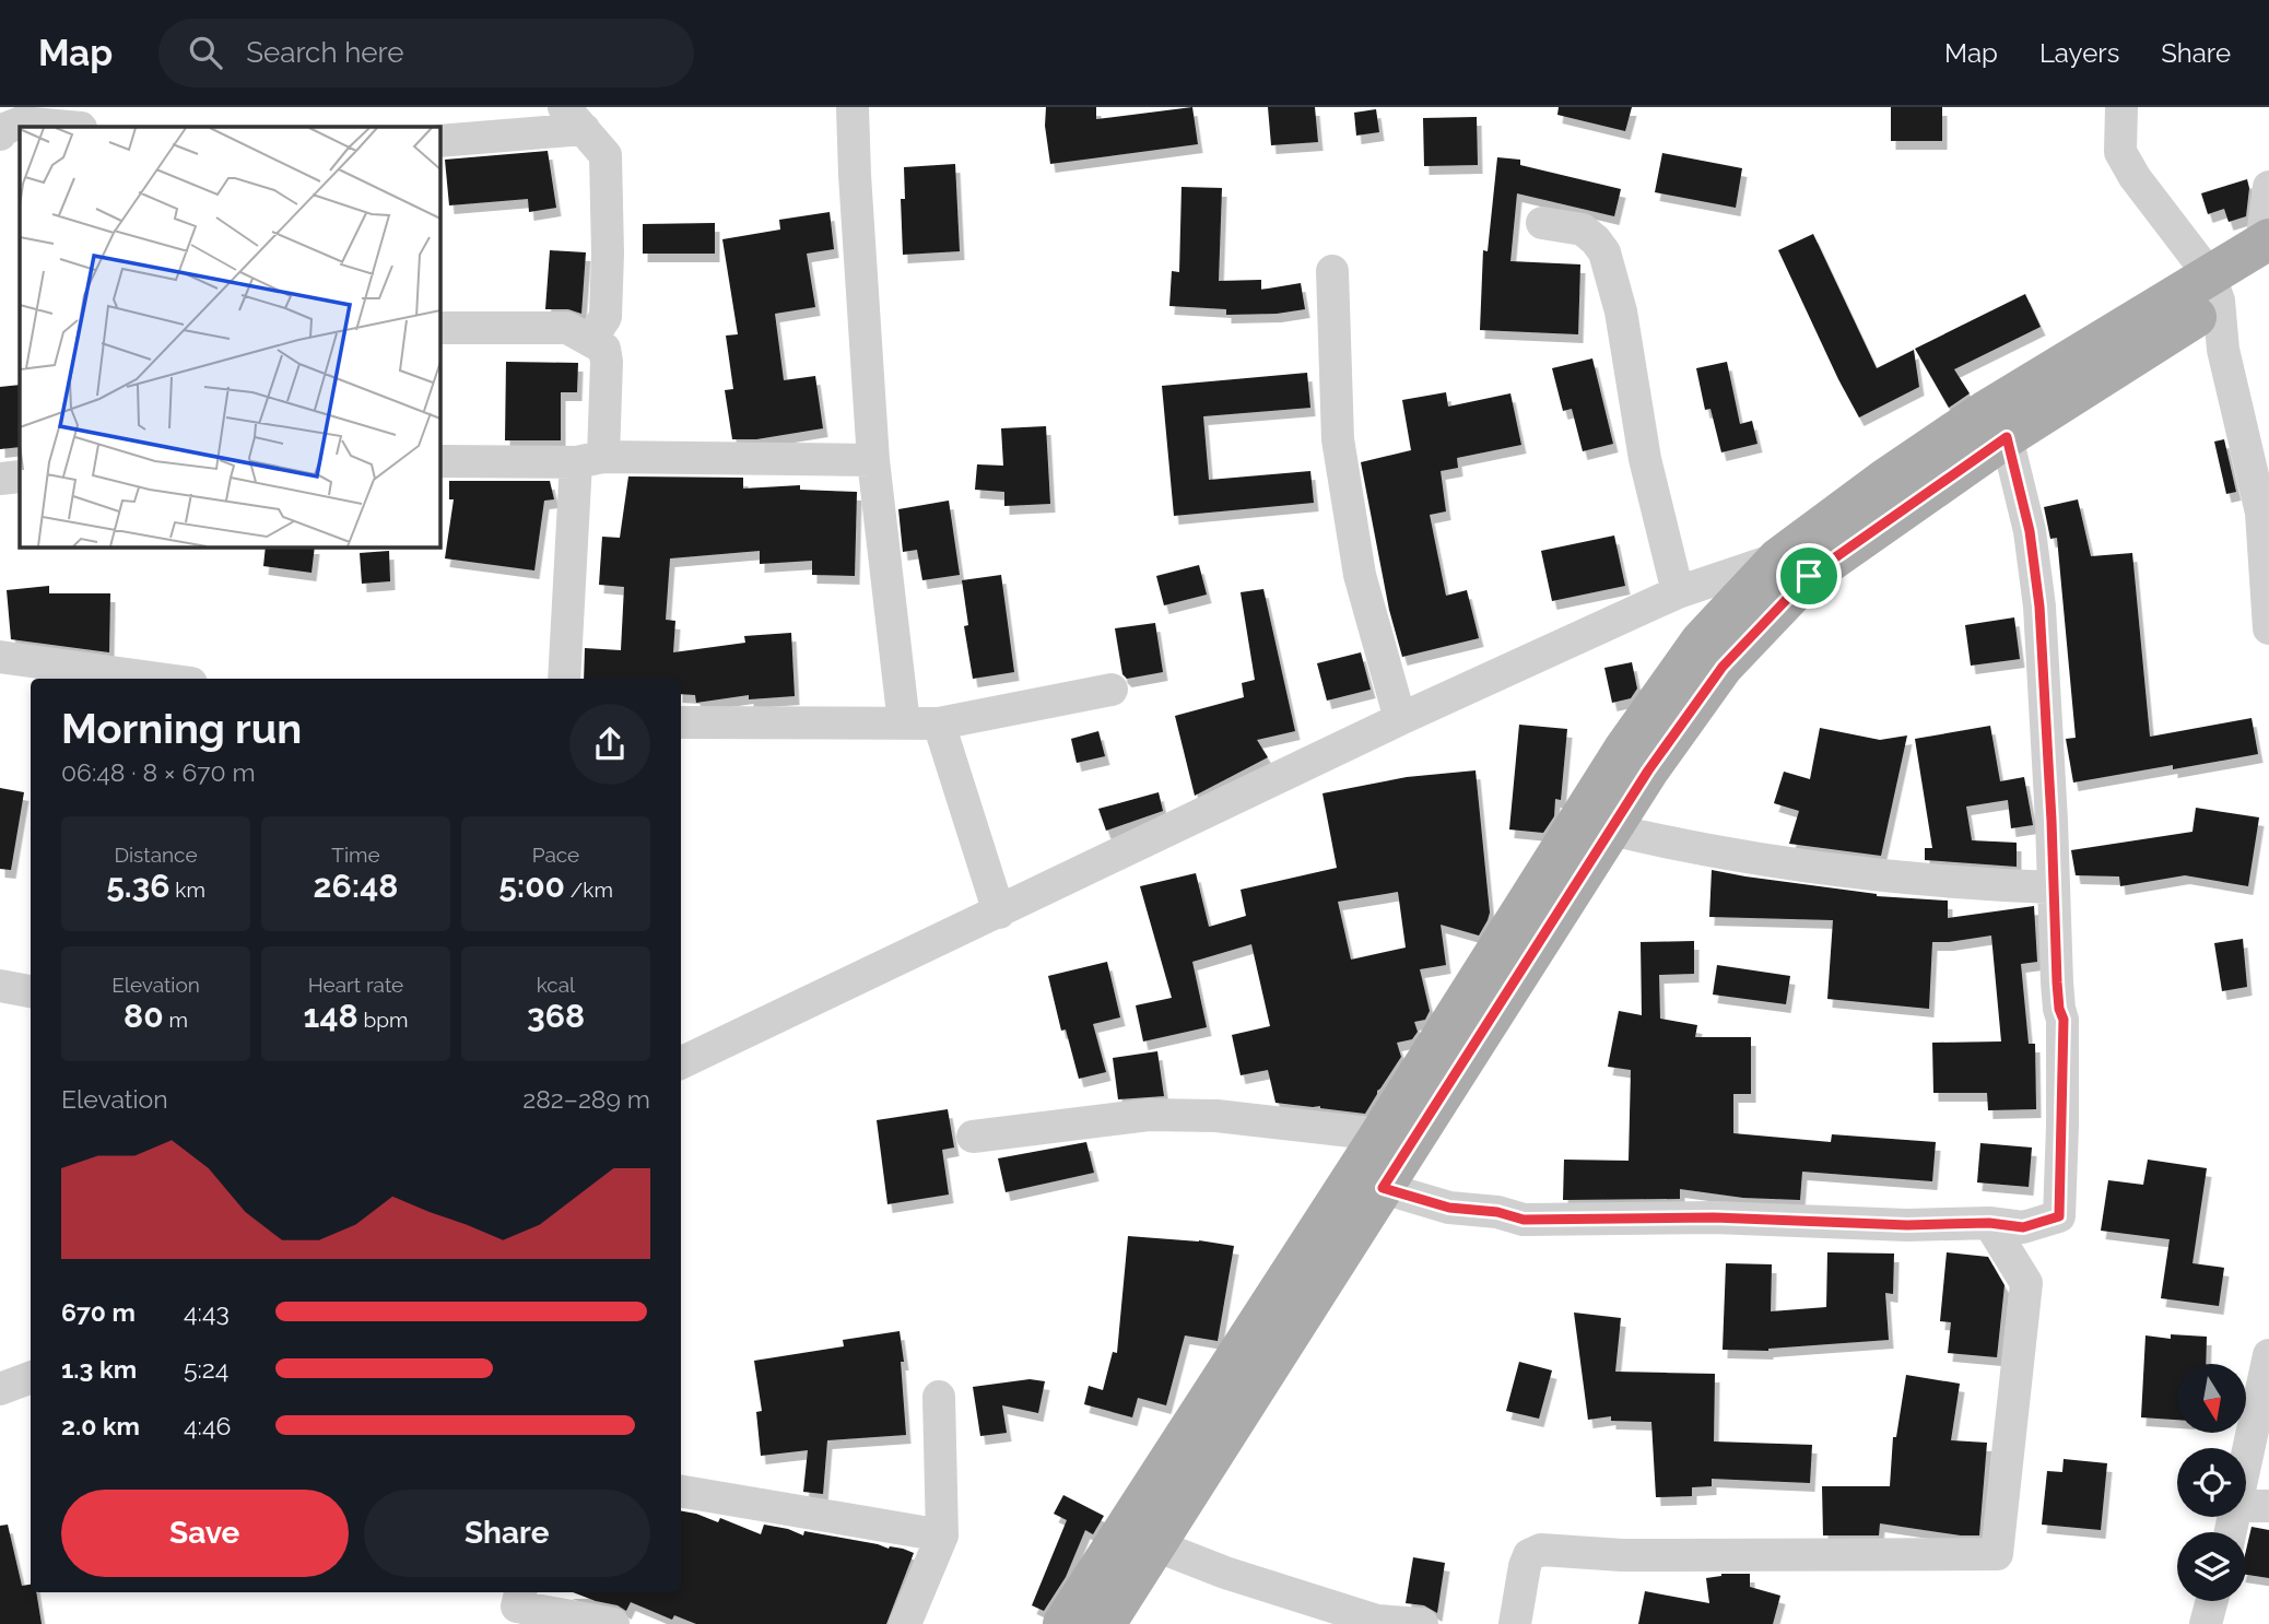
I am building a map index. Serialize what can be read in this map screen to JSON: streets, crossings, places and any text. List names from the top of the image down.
{
  "north": "bottom",
  "page": {
    "header": "Map",
    "search": "Search here",
    "nav": ["Map", "Layers", "Share"],
    "heading": ["Morning run", "06:48 · 8 × 670 m"],
    "stats": [
      ["Distance", "5.36 km"],
      ["Time", "26:48"],
      ["Pace", "5:00 /km"],
      ["Elevation", "80 m"],
      ["Heart rate", "148 bpm"],
      ["kcal", "368"]
    ],
    "chart": ["Elevation", "282–289 m"],
    "list": [
      {
        "name": "670 m",
        "note": "4:43"
      },
      {
        "name": "1.3 km",
        "note": "5:24"
      },
      {
        "name": "2.0 km",
        "note": "4:46"
      }
    ],
    "buttons": ["Save", "Share"]
  }
}
